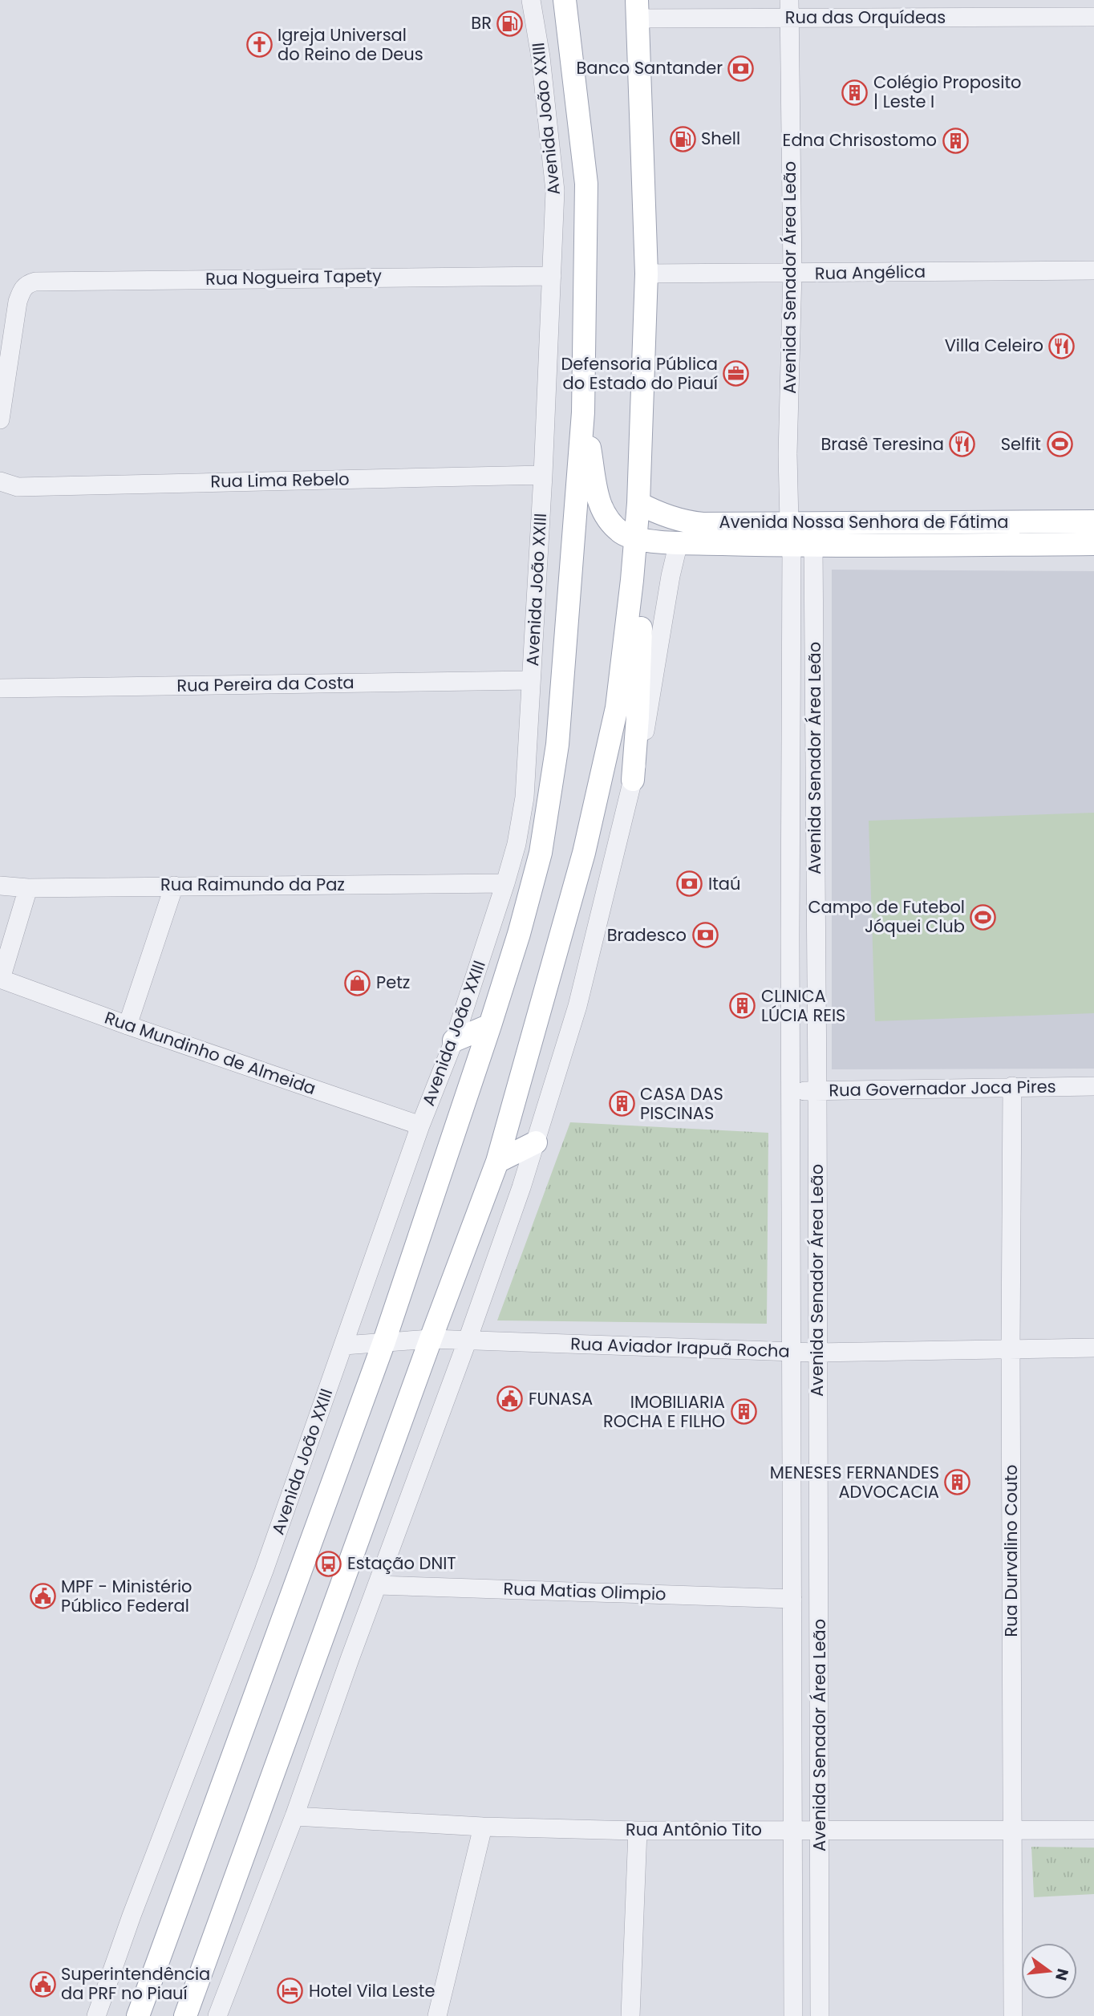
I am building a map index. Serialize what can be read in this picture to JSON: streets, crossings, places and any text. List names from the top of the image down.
{
  "streets": {
    "main road": ["Avenida João XXIII", "Avenida Nossa Senhora de Fátima"],
    "street": [
      "Rua das Orquídeas",
      "Rua Angélica",
      "Rua Nogueira Tapety",
      "Avenida Senador Área Leão",
      "Rua Lima Rebelo",
      "Rua Pereira da Costa",
      "Rua Raimundo da Paz",
      "Rua Mundinho de Almeida",
      "Rua Governador Joca Pires",
      "Rua Aviador Irapuã Rocha",
      "Rua Durvalino Couto",
      "Rua Matias Olimpio",
      "Rua Antônio Tito"
    ]
  },
  "crossings": [
    ["Rua das Orquídeas", "Avenida Senador Área Leão"],
    ["Avenida João XXIII", "Rua Nogueira Tapety"],
    ["Avenida João XXIII", "Rua Lima Rebelo"],
    ["Avenida João XXIII", "Rua Pereira da Costa"],
    ["Avenida João XXIII", "Rua Raimundo da Paz"],
    ["Avenida João XXIII", "Rua Mundinho de Almeida"],
    ["Avenida João XXIII", "Rua Aviador Irapuã Rocha"],
    ["Rua Angélica", "Avenida Senador Área Leão"],
    ["Avenida Senador Área Leão", "Avenida Nossa Senhora de Fátima"],
    ["Avenida Senador Área Leão", "Rua Governador Joca Pires"],
    ["Avenida Senador Área Leão", "Rua Aviador Irapuã Rocha"],
    ["Avenida Senador Área Leão", "Rua Matias Olimpio"],
    ["Avenida Senador Área Leão", "Rua Antônio Tito"],
    ["Rua Governador Joca Pires", "Rua Durvalino Couto"],
    ["Rua Aviador Irapuã Rocha", "Rua Durvalino Couto"],
    ["Rua Durvalino Couto", "Rua Antônio Tito"]
  ],
  "places": {
    "fuel station": ["BR", "Shell"],
    "church": ["Igreja Universal do Reino de Deus"],
    "bank": ["Banco Santander", "Itaú", "Bradesco"],
    "building": [
      "Colégio Proposito | Leste I",
      "Edna Chrisostomo",
      "CLINICA LÚCIA REIS",
      "CASA DAS PISCINAS",
      "IMOBILIARIA ROCHA E FILHO",
      "MENESES FERNANDES ADVOCACIA"
    ],
    "restaurant": ["Villa Celeiro", "Brasê Teresina"],
    "office": ["Defensoria Pública do Estado do Piauí"],
    "sports": ["Selfit", "Campo de Futebol Jóquei Club"],
    "shop": ["Petz"],
    "public building": ["FUNASA", "MPF - Ministério Público Federal", "Superintendência da PRF no Piauí"],
    "bus stop": ["Estação DNIT"],
    "hotel": ["Hotel Vila Leste"]
  },
  "north": "right"
}
